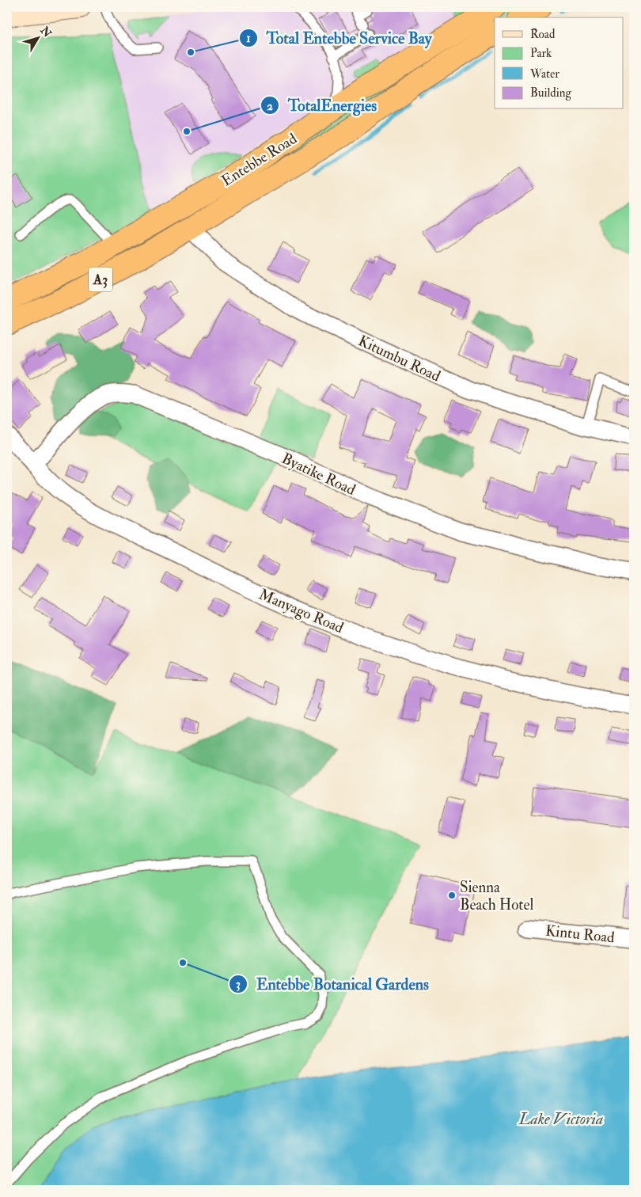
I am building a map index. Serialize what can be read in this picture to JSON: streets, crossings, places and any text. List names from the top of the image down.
{
  "streets": {
    "highway": ["Entebbe Road", "A3"],
    "street": [
      "Kitumbu Road",
      "Byatike Road",
      "Manyago Road",
      "Kintu Road"
    ]
  },
  "crossings": [
    ["Entebbe Road", "A3"],
    ["A3", "Kitumbu Road"],
    ["Byatike Road", "Manyago Road"]
  ],
  "water": ["Lake Victoria"],
  "places": [
    "Total Entebbe Service Bay",
    "TotalEnergies",
    "Sienna Beach Hotel",
    "Entebbe Botanical Gardens"
  ],
  "legend": [
    "Road",
    "Park",
    "Water",
    "Building"
  ],
  "north": "top right"
}
